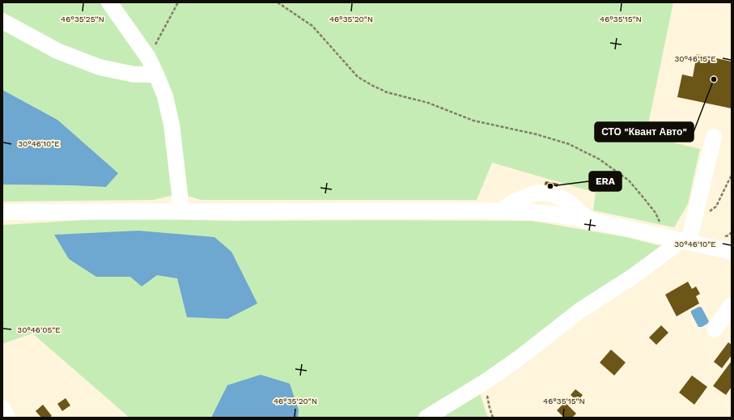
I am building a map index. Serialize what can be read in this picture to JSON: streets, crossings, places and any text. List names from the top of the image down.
{
  "places": ["СТО \"Квант Авто\"", "ERA"],
  "coordinates": [
    "46°35'25\"N",
    "46°35'20\"N",
    "46°35'15\"N",
    "30°46'15\"E",
    "30°46'10\"E",
    "30°46'05\"E"
  ]
}
